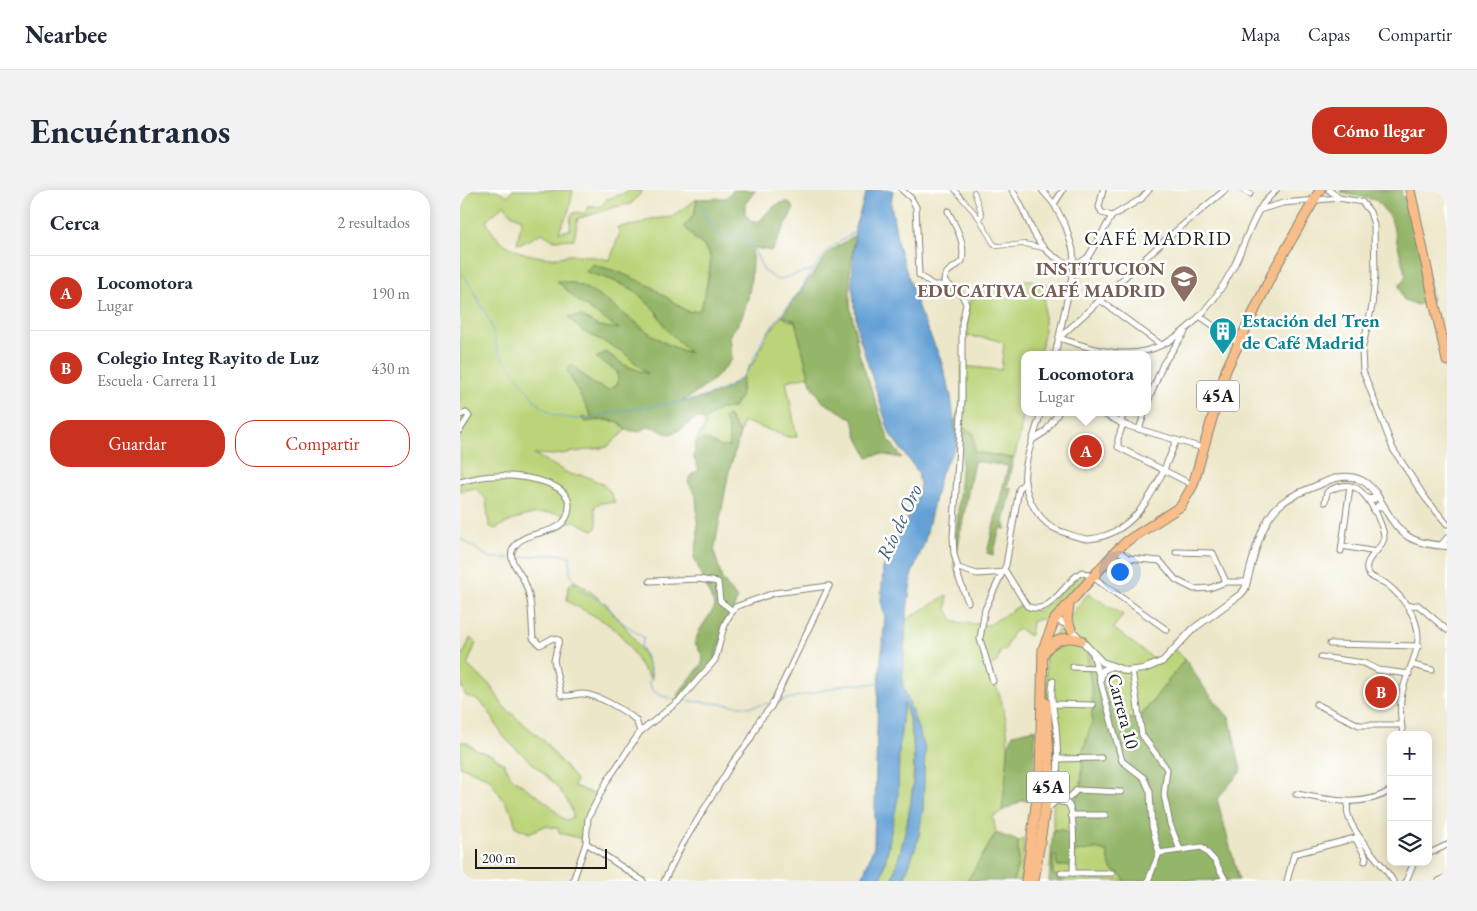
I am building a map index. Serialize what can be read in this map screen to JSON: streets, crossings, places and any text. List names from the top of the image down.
{
  "streets": {
    "highway": ["45A"],
    "street": ["Carrera 10"]
  },
  "districts": ["CAFÉ MADRID"],
  "water": ["Río de Oro"],
  "places": {
    "school or university": ["INSTITUCION EDUCATIVA CAFÉ MADRID"],
    "building": ["Estación del Tren de Café Madrid"]
  },
  "scale_bar": "200 m",
  "page": {
    "header": "Nearbee",
    "nav": ["Mapa", "Capas", "Compartir"],
    "buttons": [
      "Cómo llegar",
      ["Guardar", "Compartir"]
    ],
    "title": "Encuéntranos",
    "heading": ["Cerca", "2 resultados"],
    "list": [
      {
        "mark": "A",
        "name": "Locomotora",
        "note": "Lugar",
        "value": "190 m"
      },
      {
        "mark": "B",
        "name": "Colegio Integ Rayito de Luz",
        "note": "Escuela · Carrera 11",
        "value": "430 m"
      }
    ],
    "popup": ["Locomotora", "Lugar"],
    "pins": ["A", "B"],
    "map_buttons": ["+", "−"],
    "scale": "200 m"
  }
}
